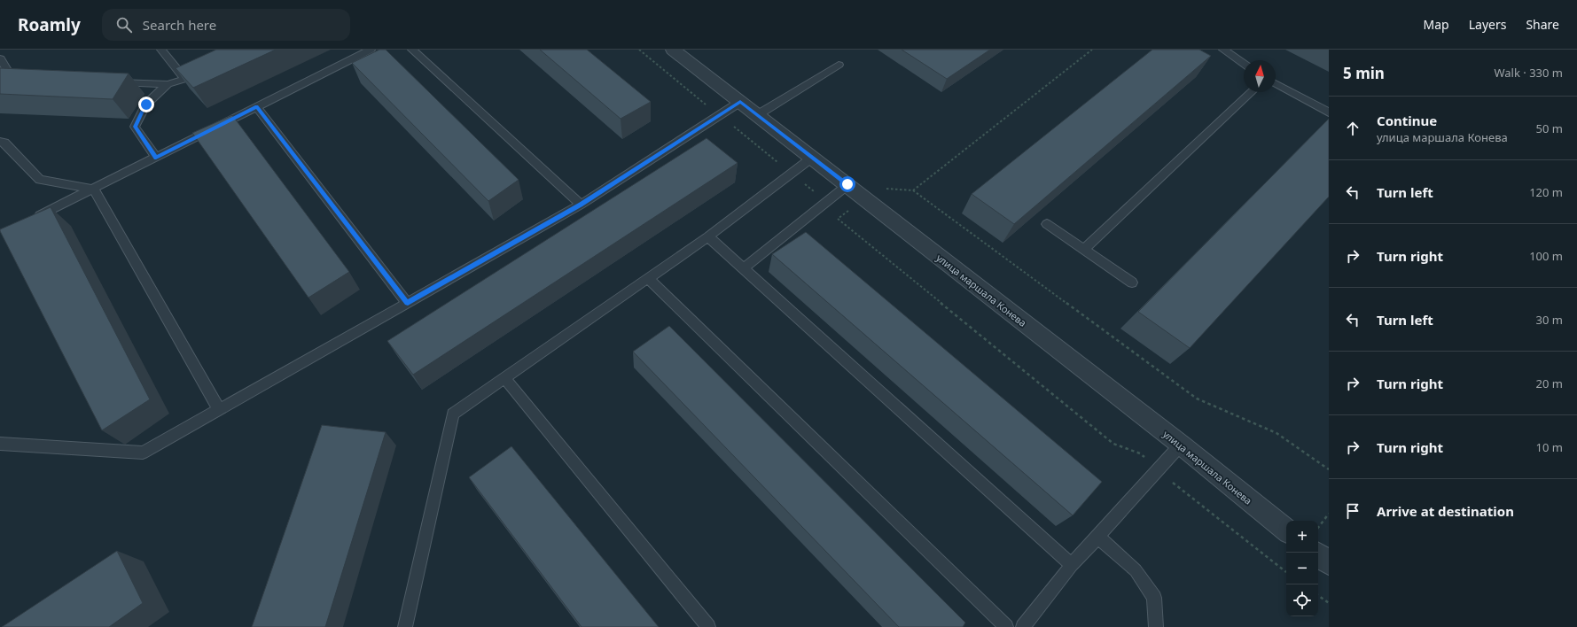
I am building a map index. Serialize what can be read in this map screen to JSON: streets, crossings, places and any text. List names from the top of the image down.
{
  "streets": {
    "street": ["улица маршала Конева"]
  },
  "north": "top",
  "page": {
    "header": "Roamly",
    "search": "Search here",
    "nav": ["Map", "Layers", "Share"],
    "heading": ["5 min", "Walk · 330 m"],
    "list": [
      ["Continue", "улица маршала Конева", "50 m"],
      ["Turn left", "120 m"],
      ["Turn right", "100 m"],
      ["Turn left", "30 m"],
      ["Turn right", "20 m"],
      ["Turn right", "10 m"],
      "Arrive at destination"
    ],
    "map_buttons": ["+", "−"]
  }
}
